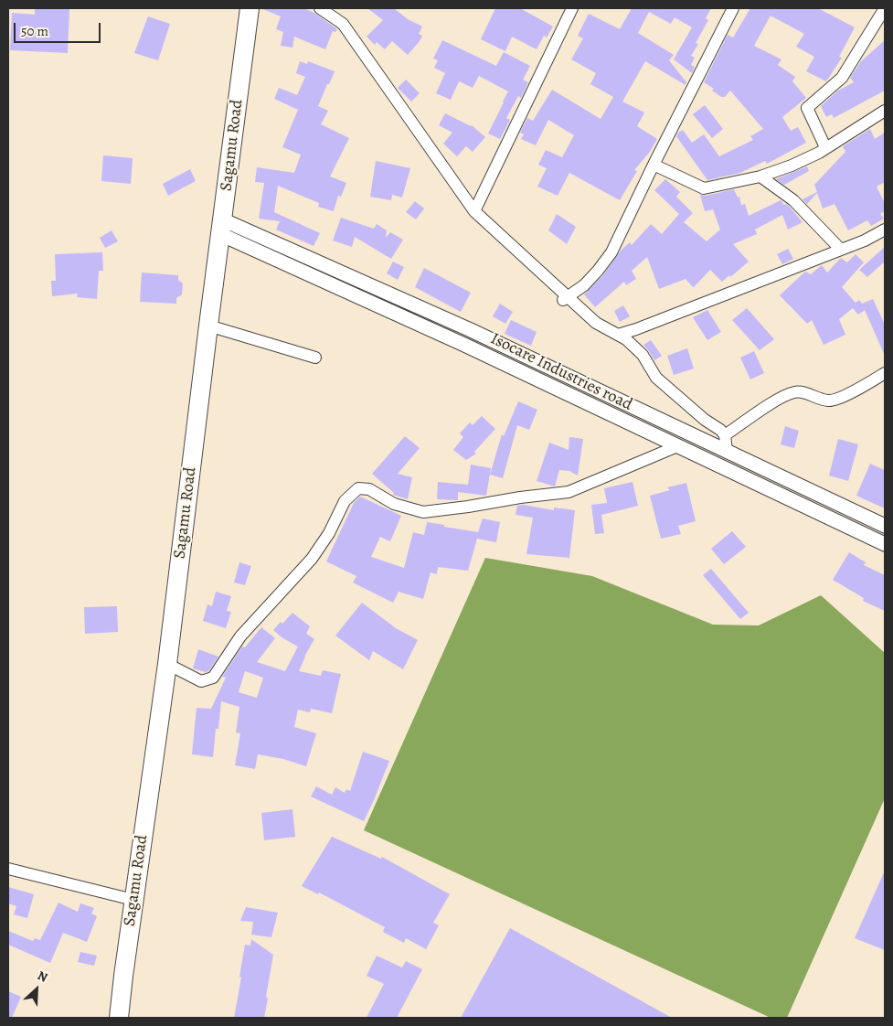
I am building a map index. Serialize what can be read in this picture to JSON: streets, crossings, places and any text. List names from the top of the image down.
{
  "streets": {
    "highway": ["Sagamu Road"],
    "street": ["Isocare Industries road"]
  },
  "crossings": [
    ["Sagamu Road", "Isocare Industries road"]
  ],
  "scale_bar": "50 m",
  "north": "top right"
}
